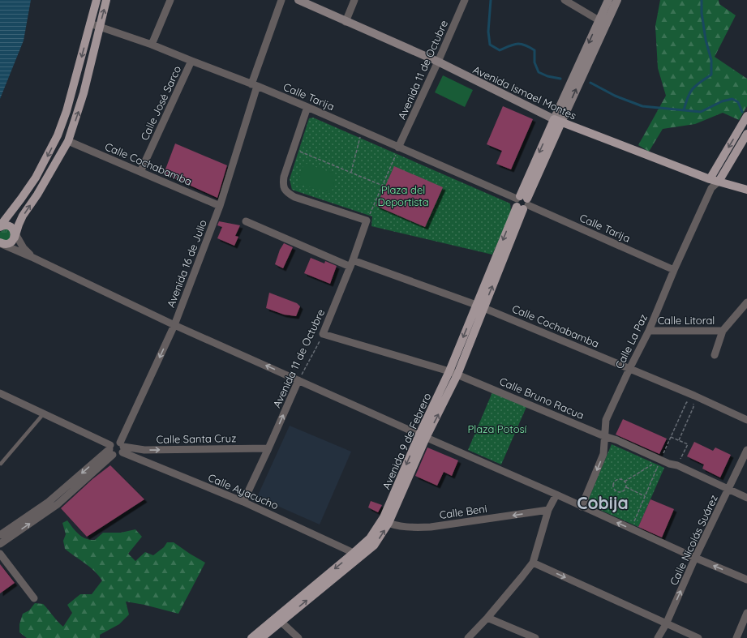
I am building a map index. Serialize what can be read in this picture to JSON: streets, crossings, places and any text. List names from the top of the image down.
{
  "streets": {
    "main road": ["Avenida Ismael Montes", "Avenida 9 de Febrero"],
    "street": [
      "Avenida 11 de Octubre",
      "Calle Tarija",
      "Calle José Sarco",
      "Calle Cochabamba",
      "Avenida 16 de Julio",
      "Calle Litoral",
      "Calle La Paz",
      "Calle Bruno Racua",
      "Calle Santa Cruz",
      "Calle Ayacucho",
      "Calle Beni",
      "Calle Nicolás Suárez"
    ]
  },
  "crossings": [
    ["Avenida 11 de Octubre", "Avenida Ismael Montes"],
    ["Avenida 11 de Octubre", "Calle Tarija"],
    ["Avenida 11 de Octubre", "Calle Cochabamba"],
    ["Avenida 11 de Octubre", "Calle Bruno Racua"],
    ["Avenida 11 de Octubre", "Calle Santa Cruz"],
    ["Avenida 11 de Octubre", "Calle Ayacucho"],
    ["Avenida Ismael Montes", "Calle La Paz"],
    ["Avenida Ismael Montes", "Avenida 9 de Febrero"],
    ["Calle Tarija", "Calle José Sarco"],
    ["Calle Tarija", "Avenida 16 de Julio"],
    ["Calle Tarija", "Calle La Paz"],
    ["Calle Tarija", "Avenida 9 de Febrero"],
    ["Calle José Sarco", "Calle Cochabamba"],
    ["Calle Cochabamba", "Avenida 16 de Julio"],
    ["Calle Cochabamba", "Calle La Paz"],
    ["Calle Cochabamba", "Avenida 9 de Febrero"],
    ["Avenida 16 de Julio", "Calle Santa Cruz"],
    ["Avenida 16 de Julio", "Calle Ayacucho"],
    ["Calle Litoral", "Calle La Paz"],
    ["Calle La Paz", "Calle Bruno Racua"],
    ["Calle Bruno Racua", "Avenida 9 de Febrero"],
    ["Calle Bruno Racua", "Calle Nicolás Suárez"],
    ["Calle Santa Cruz", "Calle Ayacucho"],
    ["Avenida 9 de Febrero", "Calle Ayacucho"],
    ["Avenida 9 de Febrero", "Calle Beni"]
  ],
  "one_way": ["Calle Santa Cruz", "Calle Beni"],
  "districts": ["Cobija"],
  "parks": ["Plaza del Deportista", "Plaza Potosí"]
}
